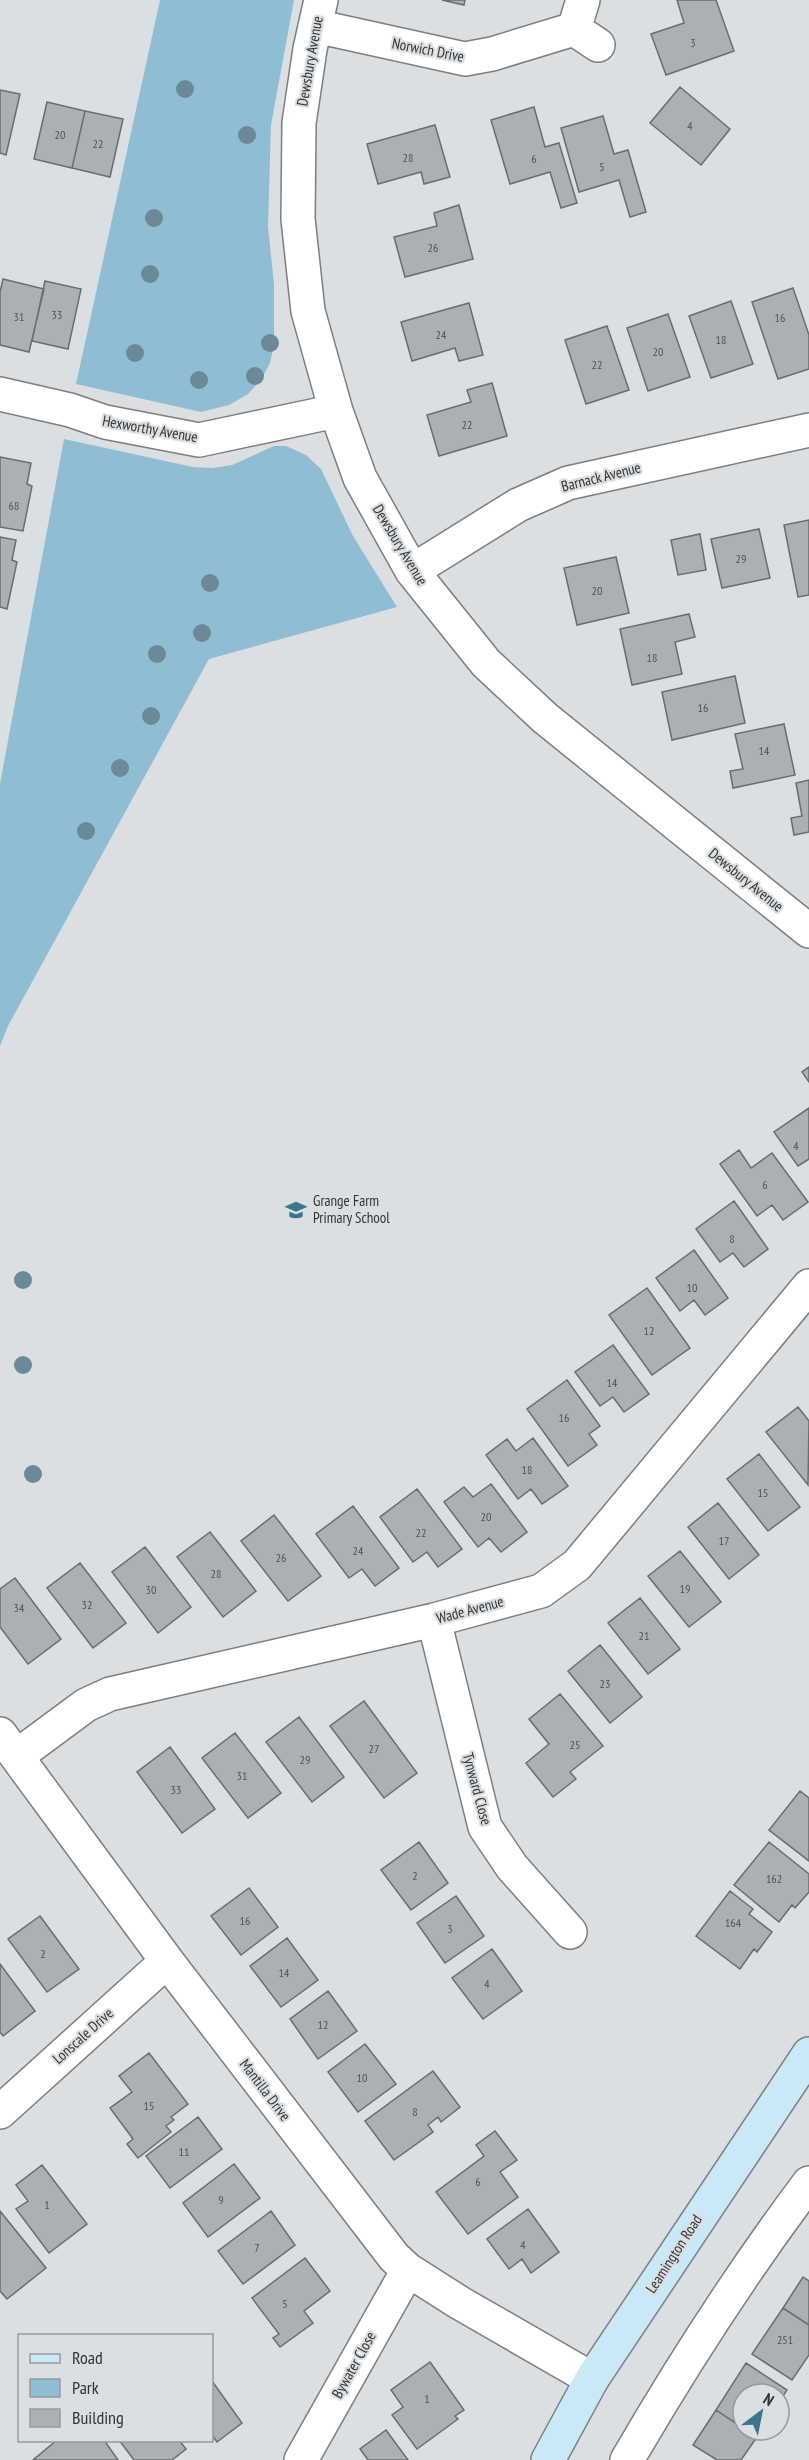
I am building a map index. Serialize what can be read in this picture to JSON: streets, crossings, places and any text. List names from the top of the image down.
{
  "streets": {
    "main road": ["Leamington Road"],
    "street": [
      "Norwich Drive",
      "Dewsbury Avenue",
      "Hexworthy Avenue",
      "Barnack Avenue",
      "Wade Avenue",
      "Tynward Close",
      "Lonscale Drive",
      "Mantilla Drive",
      "Bywater Close"
    ]
  },
  "crossings": [
    ["Norwich Drive", "Dewsbury Avenue"],
    ["Dewsbury Avenue", "Hexworthy Avenue"],
    ["Dewsbury Avenue", "Barnack Avenue"],
    ["Wade Avenue", "Tynward Close"],
    ["Wade Avenue", "Mantilla Drive"],
    ["Lonscale Drive", "Mantilla Drive"],
    ["Mantilla Drive", "Leamington Road"],
    ["Mantilla Drive", "Bywater Close"]
  ],
  "places": {
    "school or university": ["Grange Farm Primary School"]
  },
  "house_numbers": [
    "3",
    "4",
    "20",
    "22",
    "28",
    "6",
    "5",
    "26",
    "33",
    "31",
    "16",
    "24",
    "18",
    "20",
    "22",
    "22",
    "68",
    "29",
    "20",
    "18",
    "16",
    "14",
    "4",
    "6",
    "8",
    "10",
    "12",
    "14",
    "16",
    "18",
    "15",
    "20",
    "22",
    "17",
    "24",
    "26",
    "28",
    "19",
    "30",
    "32",
    "34",
    "21",
    "23",
    "25",
    "27",
    "29",
    "31",
    "33",
    "2",
    "162",
    "16",
    "164",
    "3",
    "2",
    "14",
    "4",
    "12",
    "10",
    "15",
    "8",
    "11",
    "6",
    "9",
    "1",
    "4",
    "7",
    "5",
    "251",
    "1"
  ],
  "legend": ["Road", "Park", "Building"],
  "north": "top right"
}
